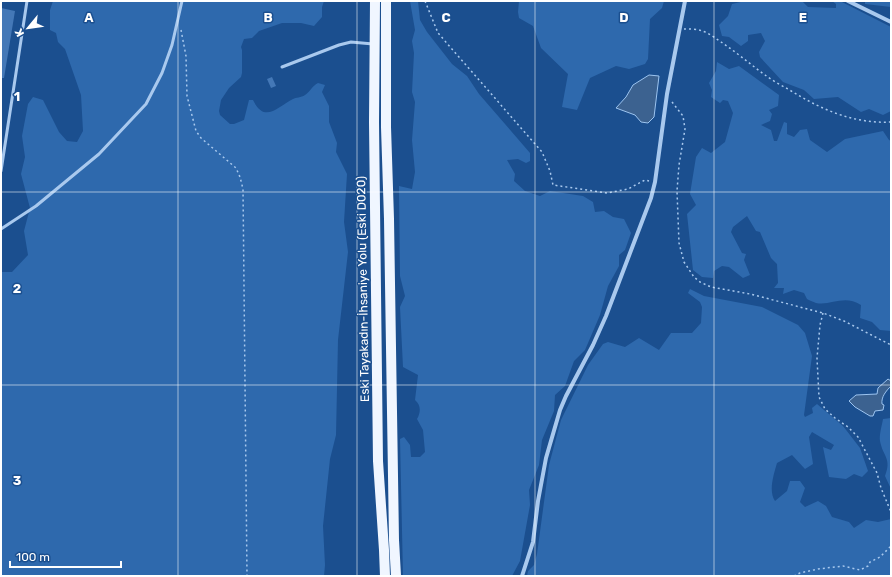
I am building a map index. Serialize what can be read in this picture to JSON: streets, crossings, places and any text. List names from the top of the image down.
{
  "streets": {
    "main road": ["Eski Tayakadın-İhsaniye Yolu (Eski D020)"]
  },
  "scale_bar": "100 m",
  "north": "bottom left",
  "grid": {
    "columns": [
      "A",
      "B",
      "C",
      "D",
      "E"
    ],
    "rows": ["1", "2", "3"]
  }
}
